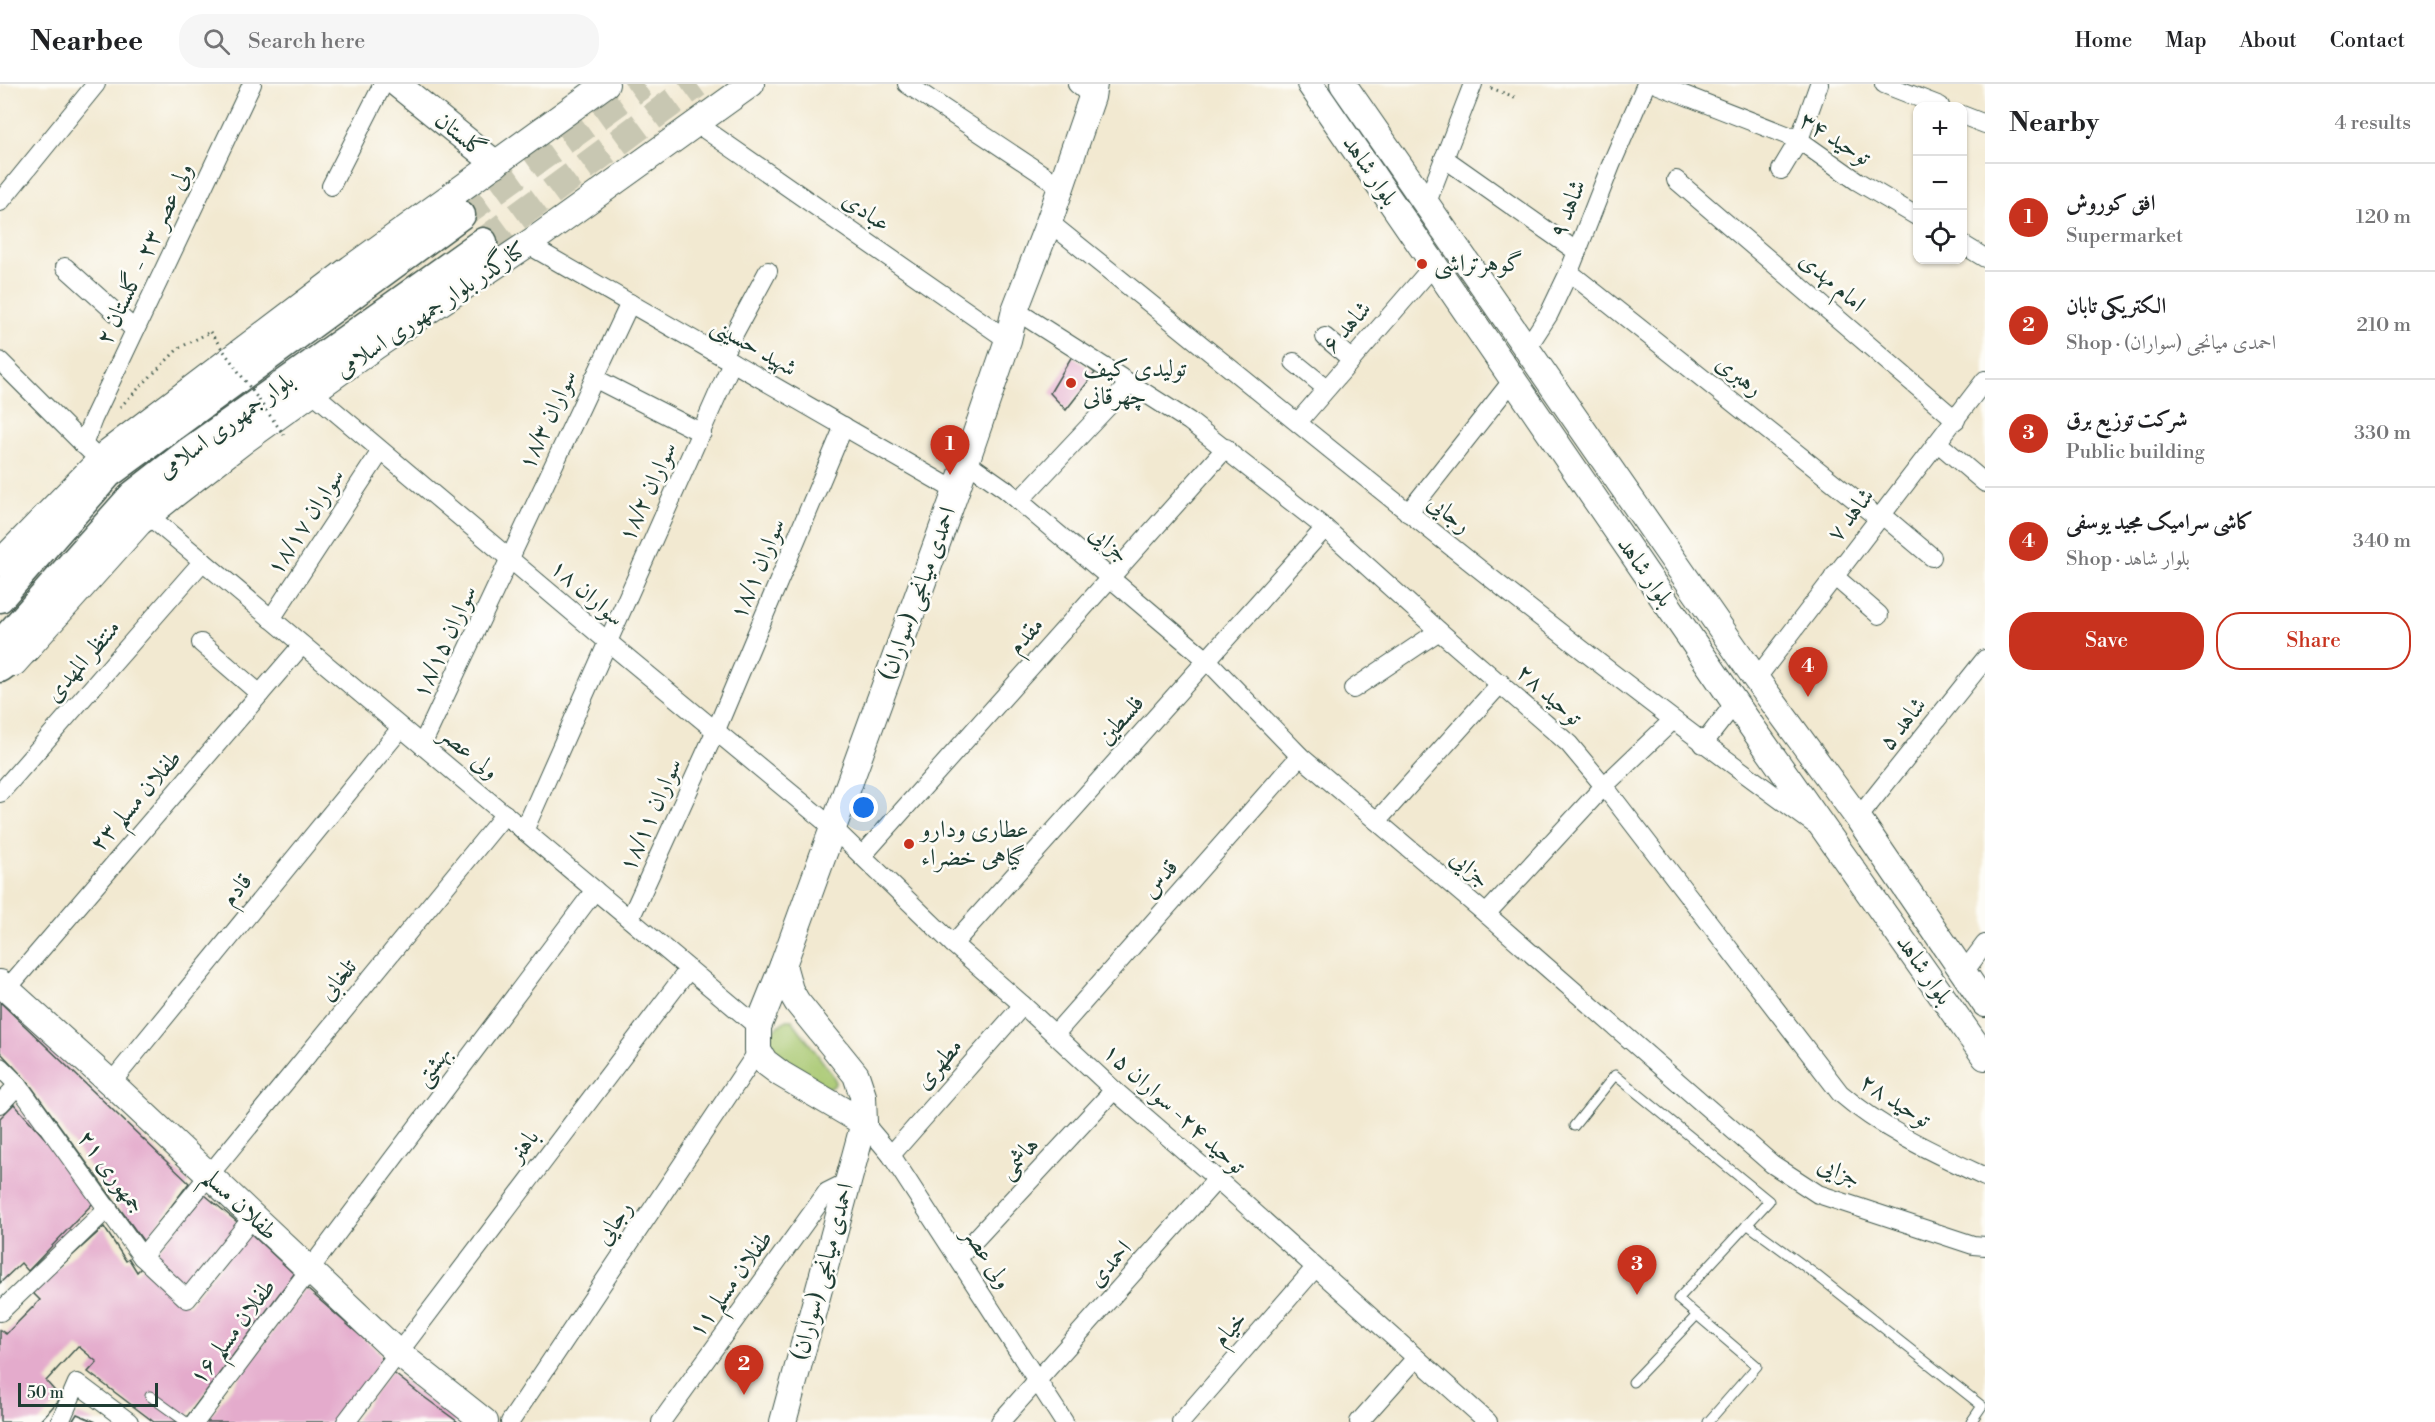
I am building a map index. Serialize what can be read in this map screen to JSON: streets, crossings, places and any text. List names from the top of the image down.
{
  "streets": {
    "main road": [
      "گلستان",
      "بلوار شاهد",
      "کنارگذر بلوار جمهوری اسلامی",
      "بلوار جمهوری اسلامی",
      "احمدی میانجی (سواران)",
      "طفلان مسلم"
    ],
    "street": [
      "توحید ۳۴",
      "شاهد ۹",
      "عبادی",
      "ولی عصر ۲۳ - گلستان ۲",
      "امام مهدی",
      "شاهد ۶",
      "شهید حسینی",
      "رهبری",
      "سواران ۱۸/۳",
      "سواران ۱۸/۲",
      "رجایی",
      "شاهد ۷",
      "سواران ۱۸/۱۷",
      "جزایی",
      "سواران ۱۸/۱",
      "سواران ۱۸",
      "مقدم",
      "سواران ۱۸/۱۵",
      "منتظر المهدی",
      "توحید ۲۸",
      "فلسطین",
      "شاهد ۵",
      "ولی عصر",
      "طفلان مسلم ۲۳",
      "سواران ۱۸/۱۱",
      "قدس",
      "قادم",
      "تلخابی",
      "مطهری",
      "بهشتی",
      "توحید ۲۴- سواران ۱۵",
      "باهنر",
      "هاشمی",
      "جمهوری ۲۱",
      "احمدی",
      "طفلان مسلم ۱۱",
      "خیام",
      "طفلان مسلم ۱۶"
    ]
  },
  "crossings": [
    ["بلوار شاهد", "شاهد ۹"],
    ["بلوار شاهد", "شاهد ۶"],
    ["بلوار شاهد", "رجایی"],
    ["بلوار شاهد", "شاهد ۷"],
    ["بلوار شاهد", "شاهد ۵"],
    ["شاهد ۹", "رهبری"],
    ["عبادی", "کنارگذر بلوار جمهوری اسلامی"],
    ["عبادی", "احمدی میانجی (سواران)"],
    ["امام مهدی", "شاهد ۷"],
    ["کنارگذر بلوار جمهوری اسلامی", "شهید حسینی"],
    ["کنارگذر بلوار جمهوری اسلامی", "بلوار جمهوری اسلامی"],
    ["کنارگذر بلوار جمهوری اسلامی", "سواران ۱۸"],
    ["کنارگذر بلوار جمهوری اسلامی", "ولی عصر"],
    ["شاهد ۶", "رجایی"],
    ["شهید حسینی", "سواران ۱۸/۳"],
    ["شهید حسینی", "سواران ۱۸/۲"],
    ["شهید حسینی", "سواران ۱۸/۱"],
    ["شهید حسینی", "احمدی میانجی (سواران)"],
    ["رهبری", "شاهد ۷"],
    ["سواران ۱۸/۳", "سواران ۱۸"],
    ["سواران ۱۸/۳", "سواران ۱۸/۱۵"],
    ["سواران ۱۸/۲", "سواران ۱۸"],
    ["سواران ۱۸/۲", "ولی عصر"],
    ["رجایی", "احمدی میانجی (سواران)"],
    ["رجایی", "ولی عصر"],
    ["سواران ۱۸/۱۷", "سواران ۱۸"],
    ["سواران ۱۸/۱۷", "ولی عصر"],
    ["جزایی", "احمدی میانجی (سواران)"],
    ["جزایی", "مقدم"],
    ["جزایی", "فلسطین"],
    ["جزایی", "قدس"],
    ["سواران ۱۸/۱", "سواران ۱۸"],
    ["سواران ۱۸/۱", "سواران ۱۸/۱۱"],
    ["سواران ۱۸", "احمدی میانجی (سواران)"],
    ["سواران ۱۸", "سواران ۱۸/۱۵"],
    ["سواران ۱۸", "سواران ۱۸/۱۱"],
    ["سواران ۱۸", "توحید ۲۴- سواران ۱۵"],
    ["احمدی میانجی (سواران)", "توحید ۲۸"],
    ["احمدی میانجی (سواران)", "ولی عصر"],
    ["احمدی میانجی (سواران)", "توحید ۲۴- سواران ۱۵"],
    ["احمدی میانجی (سواران)", "طفلان مسلم ۱۱"],
    ["مقدم", "توحید ۲۸"],
    ["مقدم", "توحید ۲۴- سواران ۱۵"],
    ["سواران ۱۸/۱۵", "ولی عصر"],
    ["منتظر المهدی", "ولی عصر"],
    ["توحید ۲۸", "فلسطین"],
    ["فلسطین", "توحید ۲۴- سواران ۱۵"],
    ["ولی عصر", "طفلان مسلم ۲۳"],
    ["ولی عصر", "سواران ۱۸/۱۱"],
    ["ولی عصر", "قادم"],
    ["ولی عصر", "تلخابی"],
    ["ولی عصر", "مطهری"],
    ["ولی عصر", "بهشتی"],
    ["ولی عصر", "باهنر"],
    ["ولی عصر", "هاشمی"],
    ["ولی عصر", "احمدی"],
    ["طفلان مسلم ۲۳", "طفلان مسلم"],
    ["قدس", "توحید ۲۴- سواران ۱۵"],
    ["قادم", "طفلان مسلم"],
    ["تلخابی", "جمهوری ۲۱"],
    ["تلخابی", "طفلان مسلم"],
    ["مطهری", "توحید ۲۴- سواران ۱۵"],
    ["بهشتی", "طفلان مسلم"],
    ["بهشتی", "طفلان مسلم ۱۶"],
    ["توحید ۲۴- سواران ۱۵", "هاشمی"],
    ["توحید ۲۴- سواران ۱۵", "احمدی"],
    ["توحید ۲۴- سواران ۱۵", "خیام"],
    ["باهنر", "طفلان مسلم"],
    ["جمهوری ۲۱", "طفلان مسلم"],
    ["طفلان مسلم", "طفلان مسلم ۱۶"]
  ],
  "places": ["گوهرتراشی", "تولیدی کیف چهرقانی", "عطاری ودارو گیاهی خضراء"],
  "scale_bar": "50 m",
  "page": {
    "header": "Nearbee",
    "search": "Search here",
    "nav": [
      "Home",
      "Map",
      "About",
      "Contact"
    ],
    "heading": ["Nearby", "4 results"],
    "map_buttons": ["+", "−"],
    "list": [
      {
        "mark": "1",
        "name": "افق کوروش",
        "note": "Supermarket",
        "value": "120 m"
      },
      {
        "mark": "2",
        "name": "الکتریکی تابان",
        "note": "Shop · احمدی میانجی (سواران)",
        "value": "210 m"
      },
      {
        "mark": "3",
        "name": "شرکت توزیع برق",
        "note": "Public building",
        "value": "330 m"
      },
      {
        "mark": "4",
        "name": "کاشی سرامیک مجید یوسفی",
        "note": "Shop · بلوار شاهد",
        "value": "340 m"
      }
    ],
    "pins": [
      "1",
      "4",
      "3",
      "2"
    ],
    "buttons": ["Save", "Share"],
    "scale": "50 m"
  }
}
